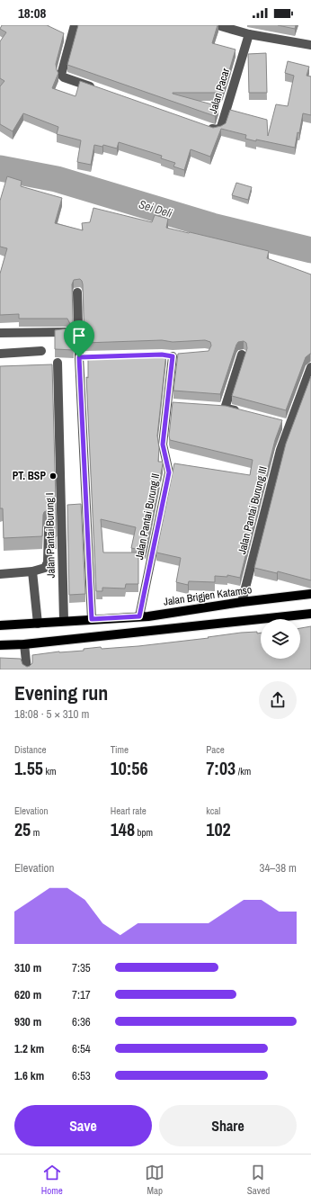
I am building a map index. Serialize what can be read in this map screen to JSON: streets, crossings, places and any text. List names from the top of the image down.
{
  "streets": {
    "main road": ["Jalan Brigjen Katamso"],
    "street": [
      "Jalan Pacar",
      "Jalan Pantai Burung III",
      "Jalan Pantai Burung II",
      "Jalan Pantai Burung I"
    ]
  },
  "crossings": [
    ["Jalan Pantai Burung III", "Jalan Brigjen Katamso"],
    ["Jalan Pantai Burung II", "Jalan Brigjen Katamso"],
    ["Jalan Pantai Burung I", "Jalan Brigjen Katamso"]
  ],
  "water": ["Sei Deli"],
  "places": ["PT. BSP"],
  "page": {
    "status": "18:08",
    "heading": ["Evening run", "18:08 · 5 × 310 m"],
    "stats": [
      ["Distance", "1.55 km"],
      ["Time", "10:56"],
      ["Pace", "7:03 /km"],
      ["Elevation", "25 m"],
      ["Heart rate", "148 bpm"],
      ["kcal", "102"]
    ],
    "chart": ["Elevation", "34–38 m"],
    "list": [
      {
        "name": "310 m",
        "note": "7:35"
      },
      {
        "name": "620 m",
        "note": "7:17"
      },
      {
        "name": "930 m",
        "note": "6:36"
      },
      {
        "name": "1.2 km",
        "note": "6:54"
      },
      {
        "name": "1.6 km",
        "note": "6:53"
      }
    ],
    "buttons": ["Save", "Share"],
    "tabs": ["Home", "Map", "Saved"]
  }
}
